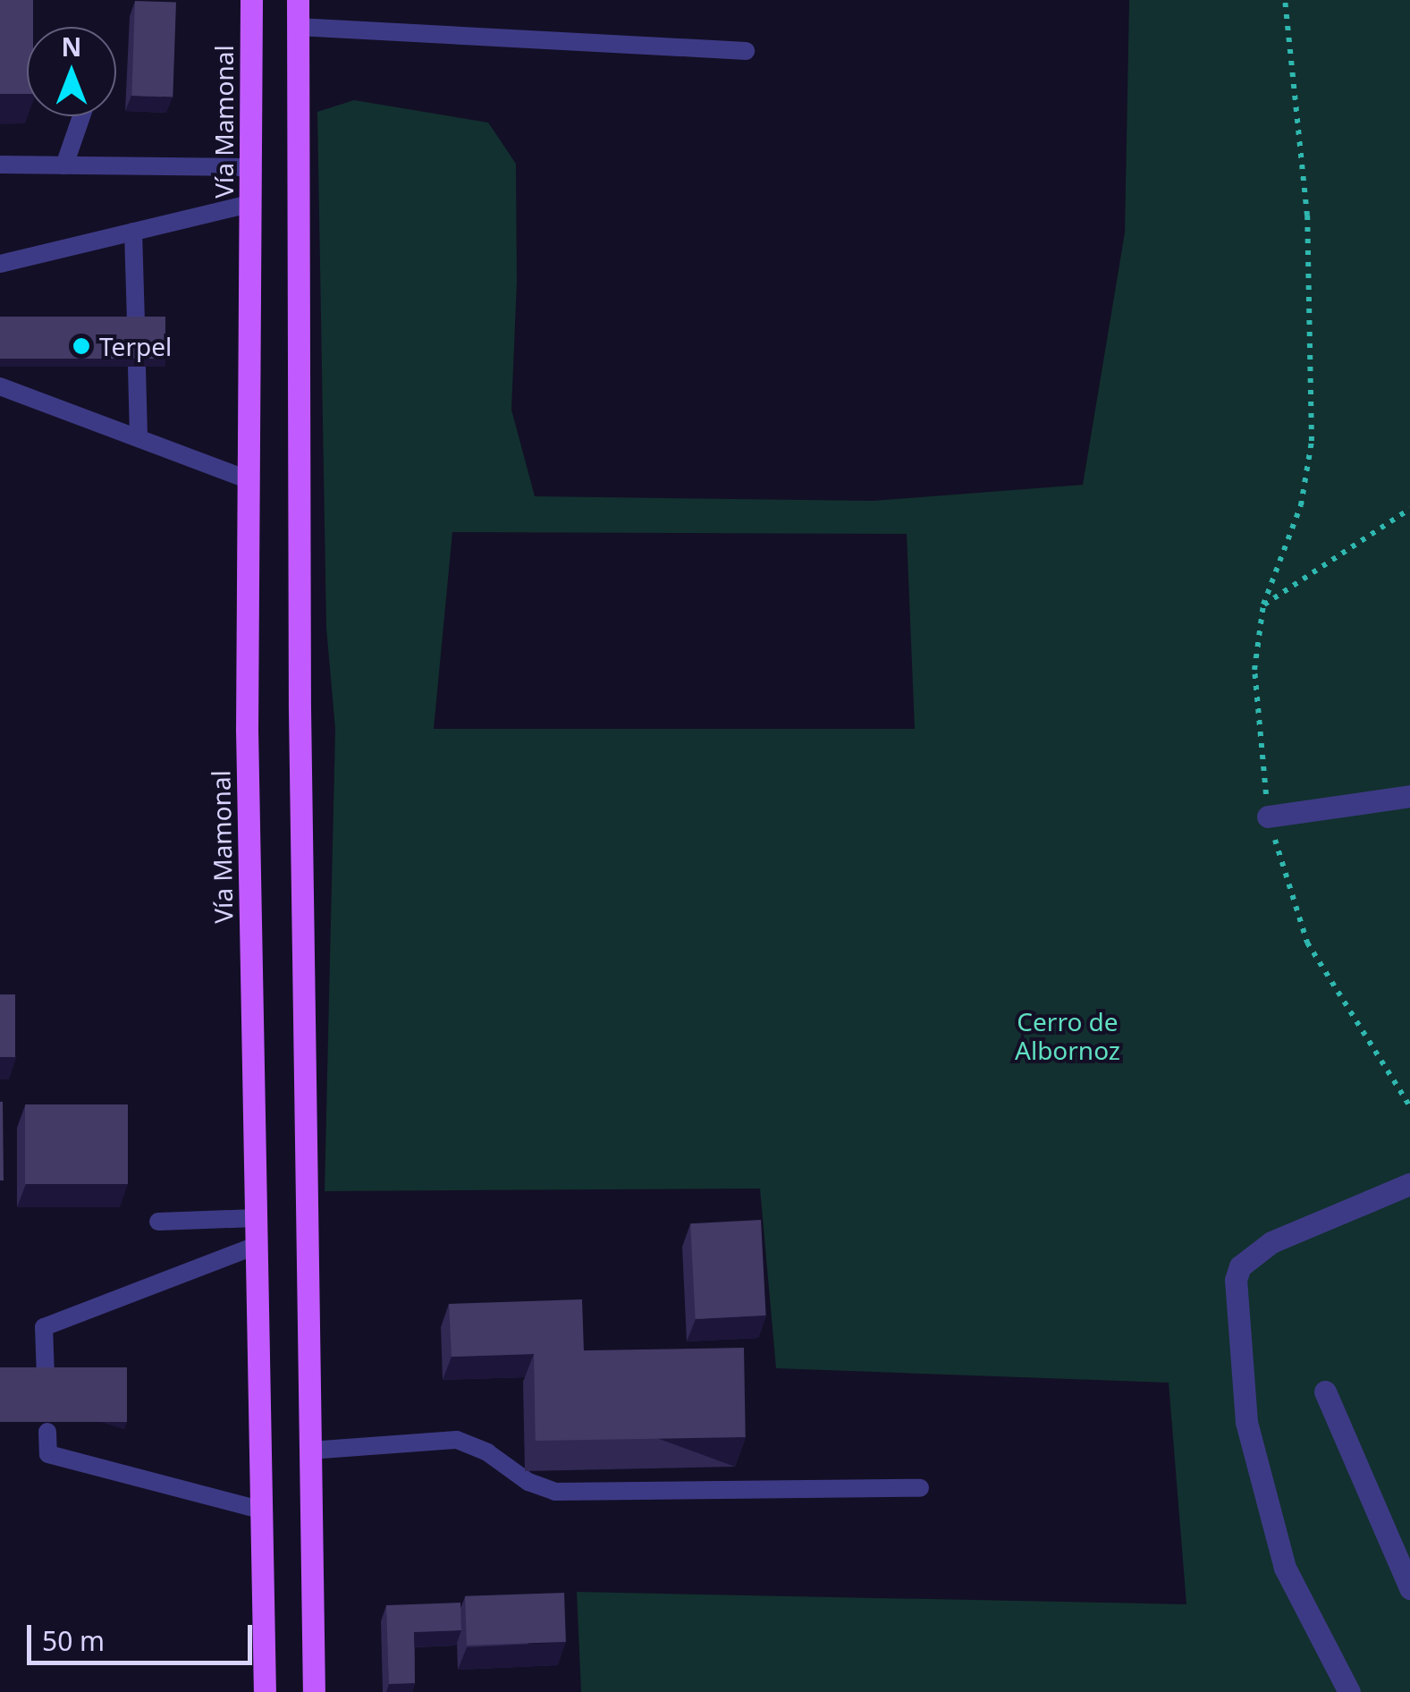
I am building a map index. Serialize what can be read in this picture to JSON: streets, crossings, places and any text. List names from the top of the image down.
{
  "streets": {
    "main road": ["Vía Mamonal"]
  },
  "parks": ["Cerro de Albornoz"],
  "places": ["Terpel"],
  "scale_bar": "50 m",
  "north": "top"
}
